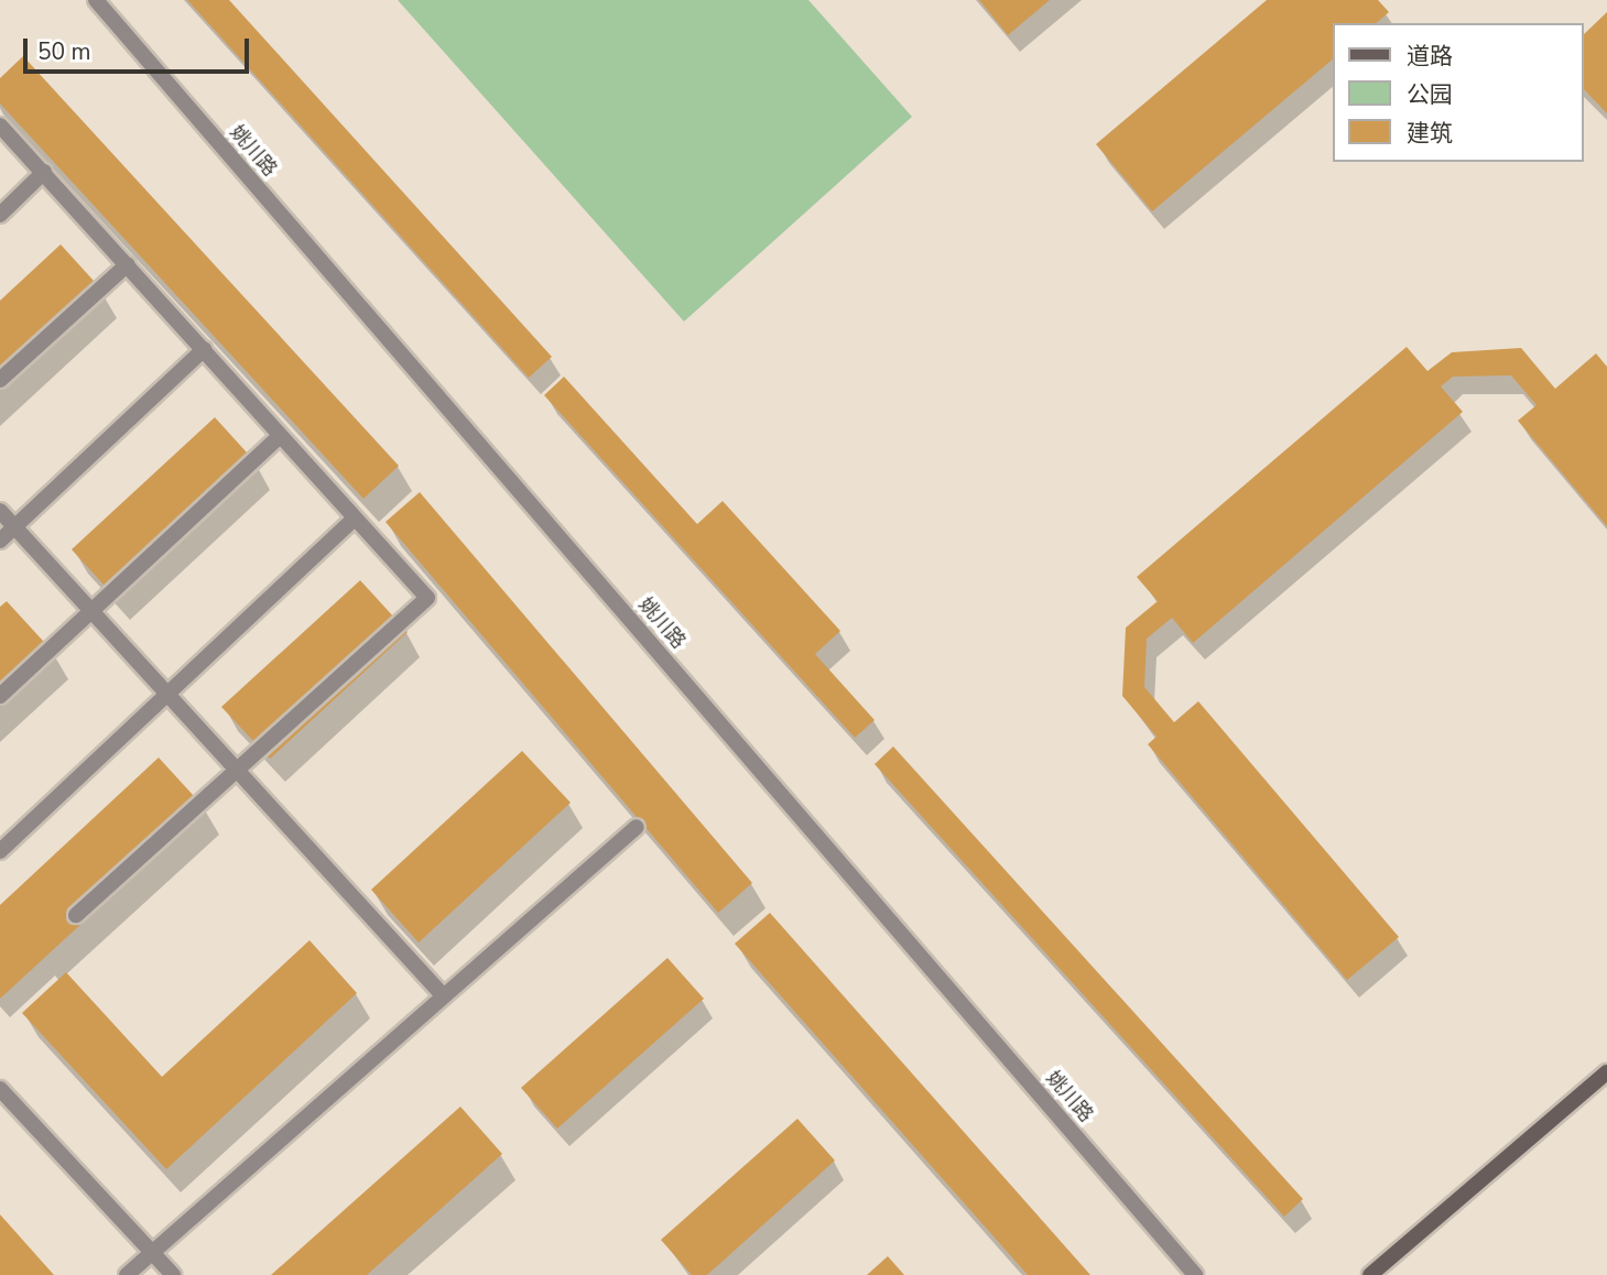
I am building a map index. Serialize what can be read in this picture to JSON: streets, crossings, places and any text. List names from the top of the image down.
{
  "streets": {
    "street": ["姚川路"]
  },
  "legend": ["道路", "公园", "建筑"],
  "scale_bar": "50 m"
}
